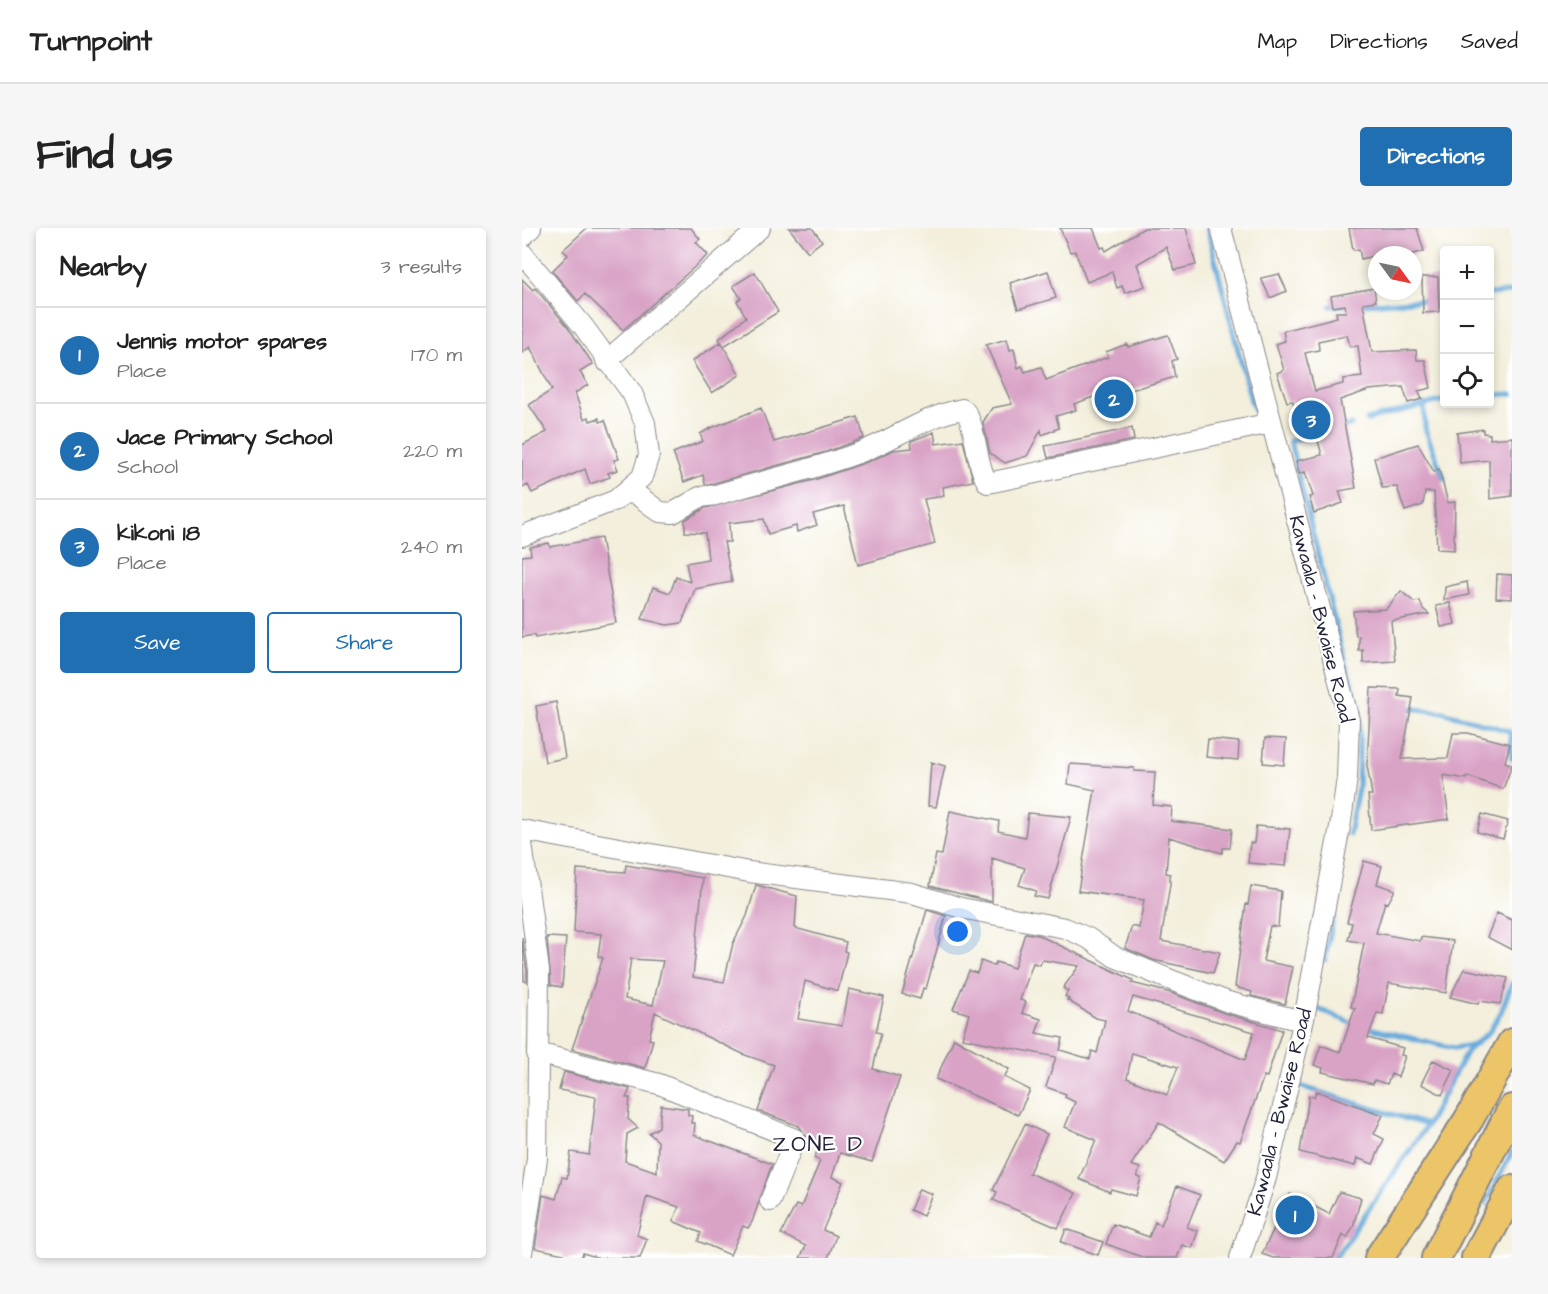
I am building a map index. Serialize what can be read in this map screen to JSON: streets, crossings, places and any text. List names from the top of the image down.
{
  "streets": {
    "street": ["Kawaala - Bwaise Road"]
  },
  "districts": ["ZONE D"],
  "north": "bottom right",
  "page": {
    "header": "Turnpoint",
    "nav": ["Map", "Directions", "Saved"],
    "title": "Find us",
    "buttons": [
      "Directions",
      ["Save", "Share"]
    ],
    "heading": ["Nearby", "3 results"],
    "map_buttons": ["+", "−"],
    "list": [
      {
        "mark": "1",
        "name": "Jennis motor spares",
        "note": "Place",
        "value": "170 m"
      },
      {
        "mark": "2",
        "name": "Jace Primary School",
        "note": "School",
        "value": "220 m"
      },
      {
        "mark": "3",
        "name": "kikoni 18",
        "note": "Place",
        "value": "240 m"
      }
    ],
    "pins": ["2", "3", "1"]
  }
}
